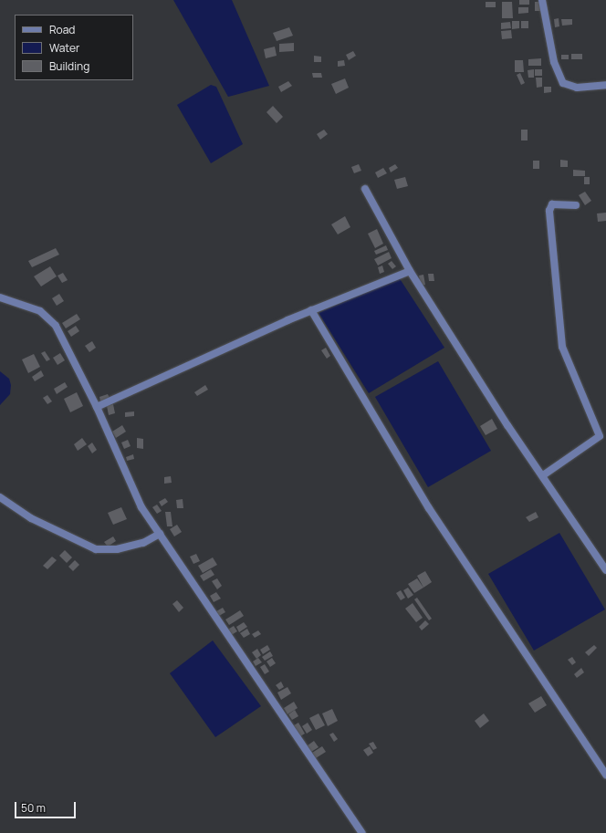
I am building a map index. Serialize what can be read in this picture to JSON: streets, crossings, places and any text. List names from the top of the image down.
{
  "legend": ["Road", "Water", "Building"],
  "scale_bar": "50 m"
}
